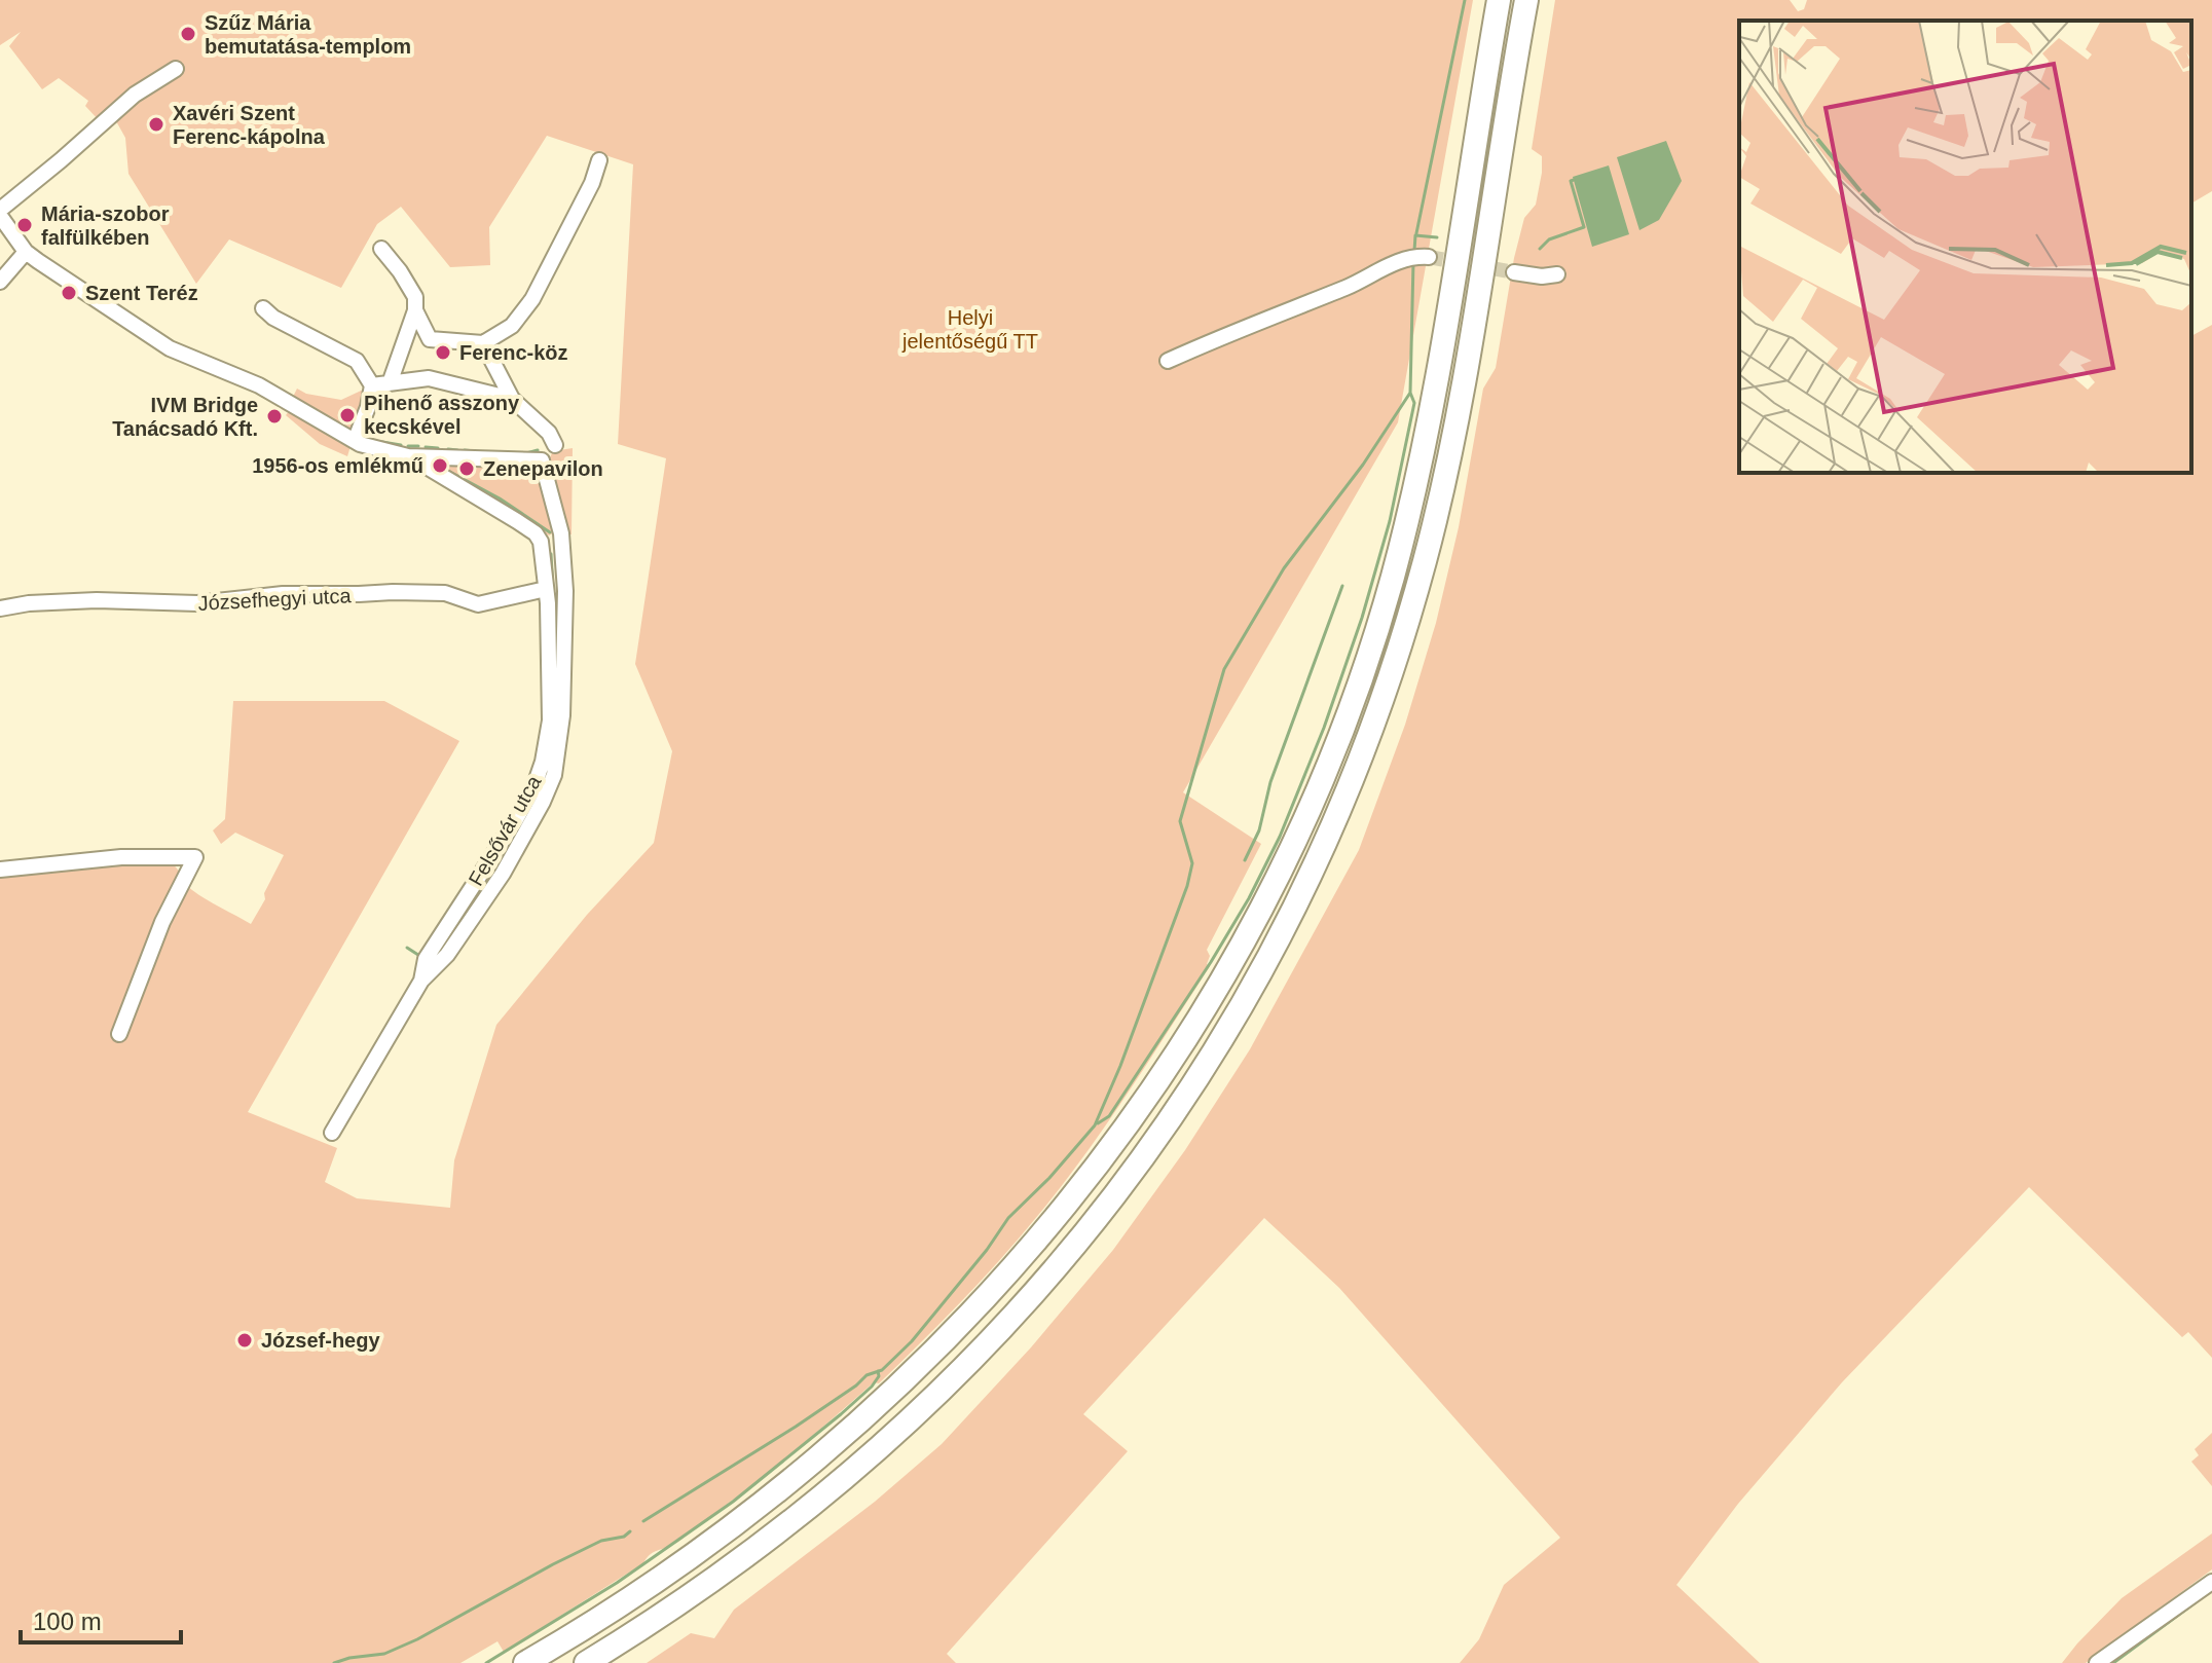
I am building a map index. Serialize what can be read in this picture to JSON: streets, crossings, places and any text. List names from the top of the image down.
{
  "streets": {
    "street": ["Józsefhegyi utca", "Felsővár utca"]
  },
  "crossings": [
    ["Józsefhegyi utca", "Felsővár utca"]
  ],
  "parks": ["Helyi jelentőségű TT"],
  "places": [
    "Szűz Mária bemutatása-templom",
    "Xavéri Szent Ferenc-kápolna",
    "Mária-szobor falfülkében",
    "Szent Teréz",
    "Ferenc-köz",
    "Pihenő asszony kecskével",
    "IVM Bridge Tanácsadó Kft.",
    "1956-os emlékmű",
    "Zenepavilon",
    "József-hegy"
  ],
  "scale_bar": "100 m"
}
